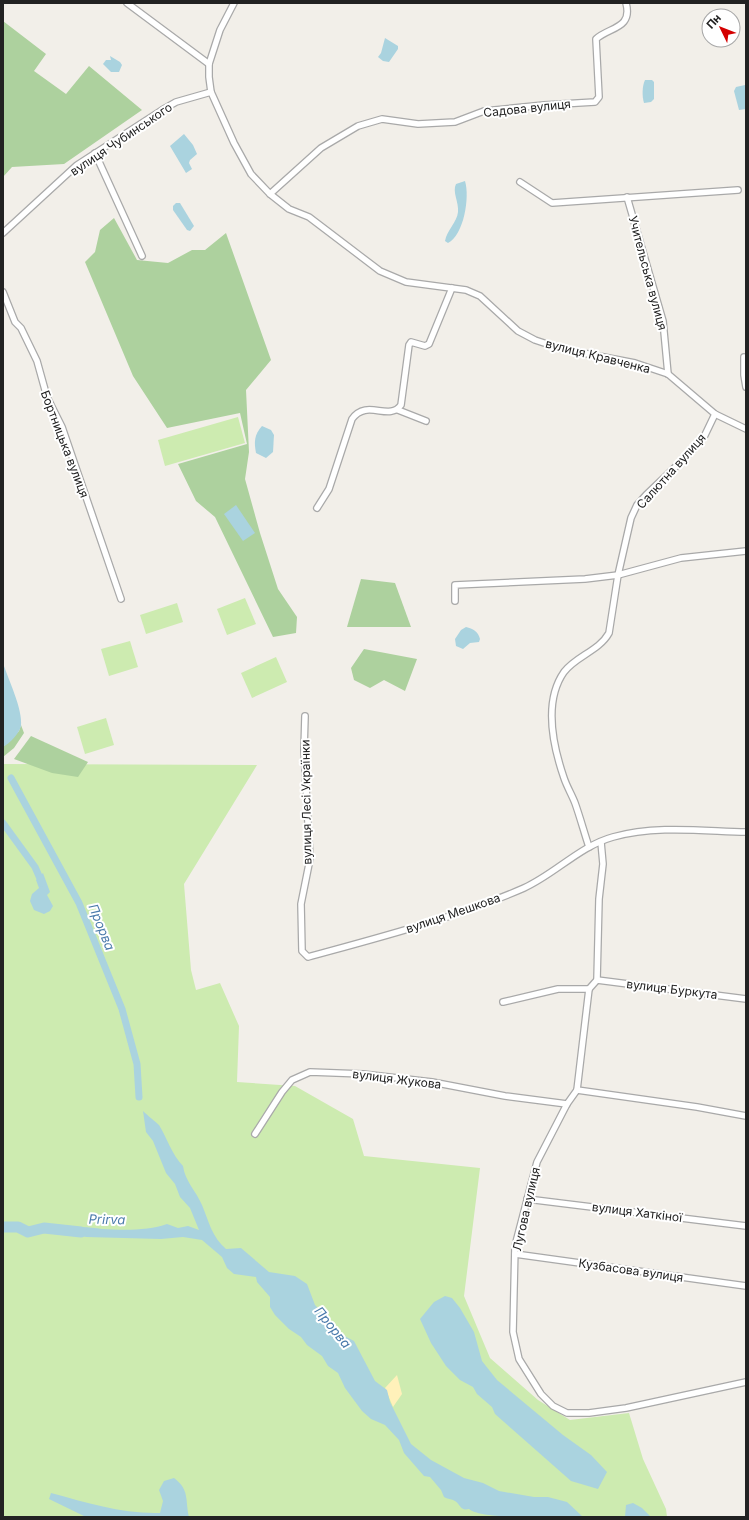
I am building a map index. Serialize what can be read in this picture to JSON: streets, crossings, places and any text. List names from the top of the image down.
{
  "streets": {
    "street": [
      "Садова вулиця",
      "вулиця Чубинського",
      "Учительська вулиця",
      "вулиця Кравченка",
      "Бортницька вулиця",
      "Салютна вулиця",
      "вулиця Лесі Українки",
      "вулиця Мешкова",
      "вулиця Буркута",
      "вулиця Жукова",
      "Лугова вулиця",
      "вулиця Хаткіної",
      "Кузбасова вулиця"
    ]
  },
  "crossings": [
    ["Садова вулиця", "вулиця Кравченка"],
    ["вулиця Чубинського", "вулиця Кравченка"],
    ["Учительська вулиця", "вулиця Кравченка"],
    ["вулиця Кравченка", "Салютна вулиця"],
    ["Салютна вулиця", "вулиця Мешкова"],
    ["вулиця Лесі Українки", "вулиця Мешкова"],
    ["вулиця Жукова", "Лугова вулиця"],
    ["Лугова вулиця", "вулиця Хаткіної"],
    ["Лугова вулиця", "Кузбасова вулиця"]
  ],
  "water": ["Прорва", "Prirva"],
  "north": "top left"
}
